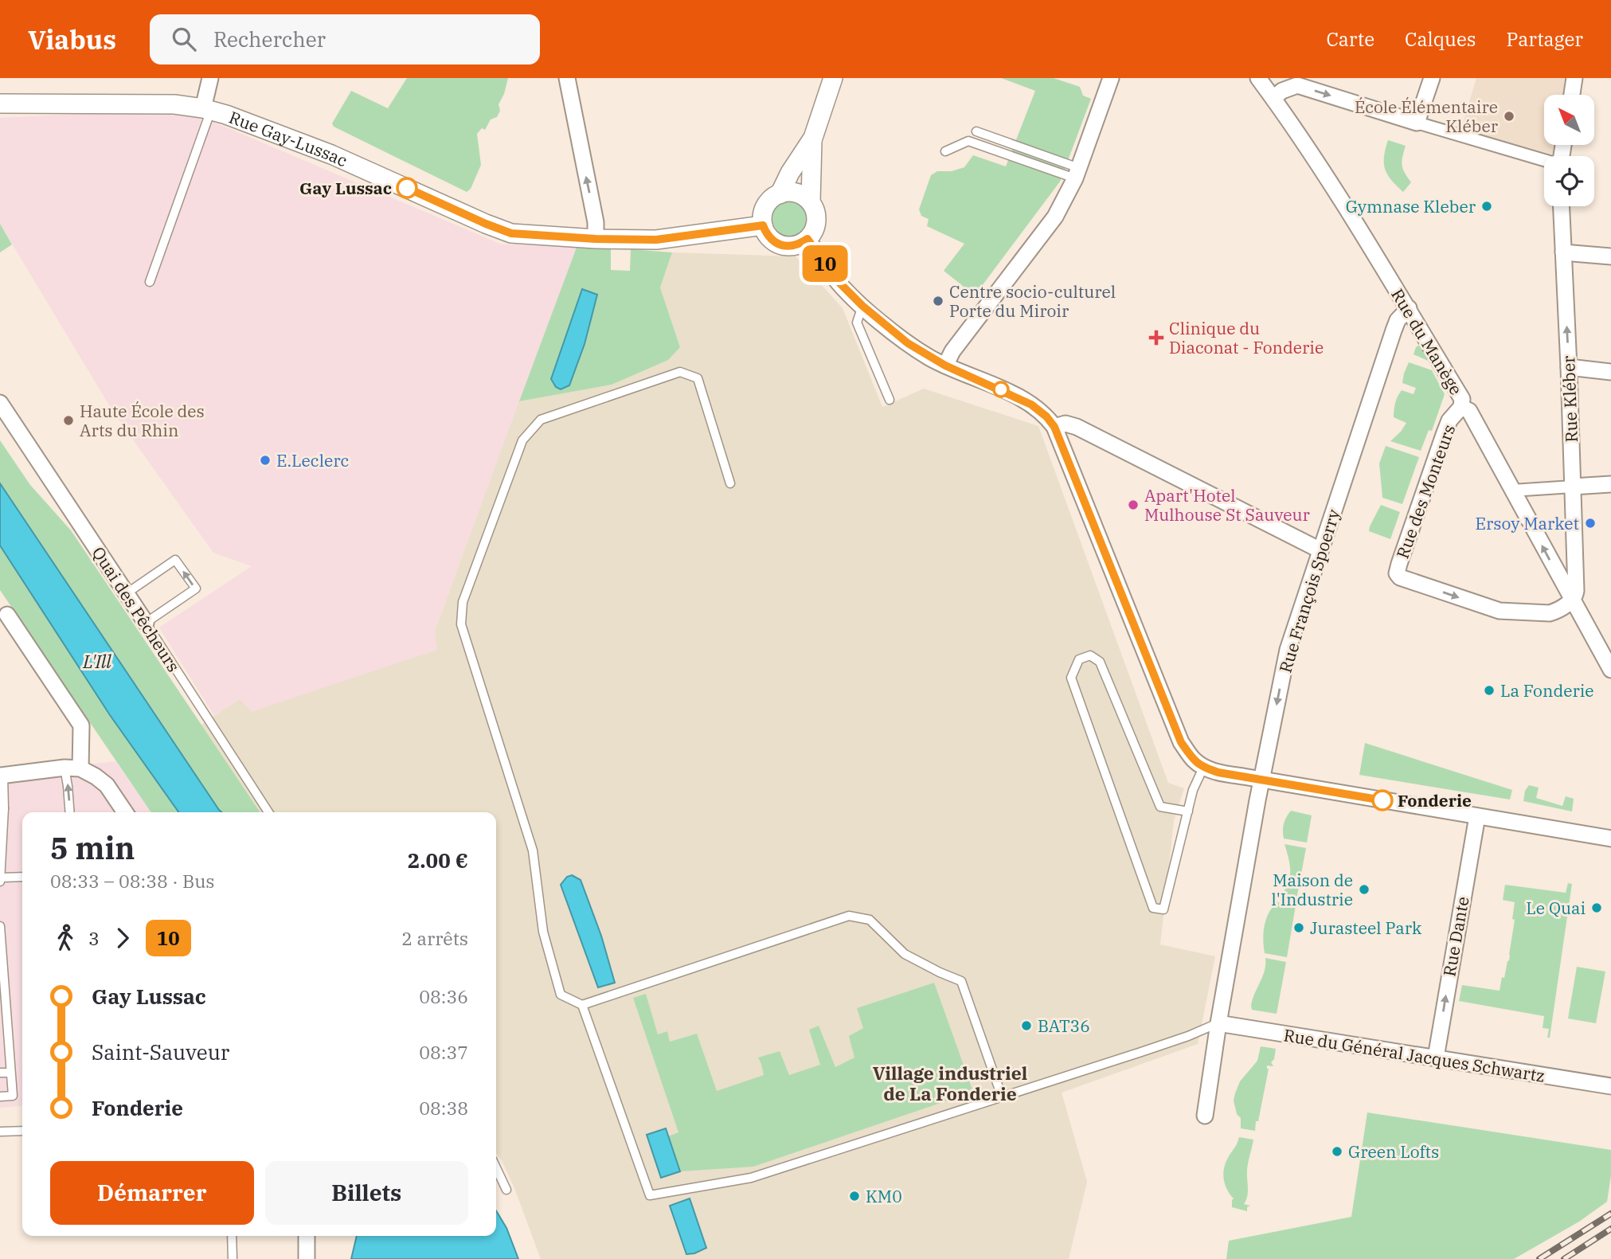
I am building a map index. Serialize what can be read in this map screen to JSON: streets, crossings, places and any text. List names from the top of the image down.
{
  "streets": {
    "street": [
      "Rue Gay-Lussac",
      "Rue du Manège",
      "Rue Kléber",
      "Rue des Monteurs",
      "Rue François Spoerry",
      "Quai des Pêcheurs",
      "Rue Dante",
      "Rue du Général Jacques Schwartz"
    ]
  },
  "crossings": [
    ["Rue du Manège", "Rue Kléber"],
    ["Rue du Manège", "Rue des Monteurs"],
    ["Rue du Manège", "Rue François Spoerry"],
    ["Rue Kléber", "Rue des Monteurs"],
    ["Rue François Spoerry", "Rue du Général Jacques Schwartz"],
    ["Rue Dante", "Rue du Général Jacques Schwartz"]
  ],
  "one_way": ["Rue Dante"],
  "districts": ["Village industriel de La Fonderie"],
  "water": ["L'Ill"],
  "places": {
    "other": [
      "École Élémentaire Kléber",
      "Gay Lussac",
      "Gymnase Kleber",
      "Centre socio-culturel Porte du Miroir",
      "Haute École des Arts du Rhin",
      "E.Leclerc",
      "Apart'Hotel Mulhouse St Sauveur",
      "Ersoy Market",
      "La Fonderie",
      "Fonderie",
      "Maison de l'Industrie",
      "Le Quai",
      "Jurasteel Park",
      "BAT36",
      "Green Lofts",
      "KM0"
    ],
    "health": ["Clinique du Diaconat - Fonderie"]
  },
  "lines": ["bus line 10"],
  "north": "top left",
  "page": {
    "header": "Viabus",
    "search": "Rechercher",
    "nav": ["Carte", "Calques", "Partager"],
    "on_map": "10",
    "heading": ["5 min", "08:33 – 08:38 · Bus", "2.00 €"],
    "legs": ["3", "10", "2 arrêts"],
    "list": [
      {
        "name": "Gay Lussac",
        "value": "08:36"
      },
      {
        "name": "Saint-Sauveur",
        "value": "08:37"
      },
      {
        "name": "Fonderie",
        "value": "08:38"
      }
    ],
    "buttons": ["Démarrer", "Billets"]
  }
}
